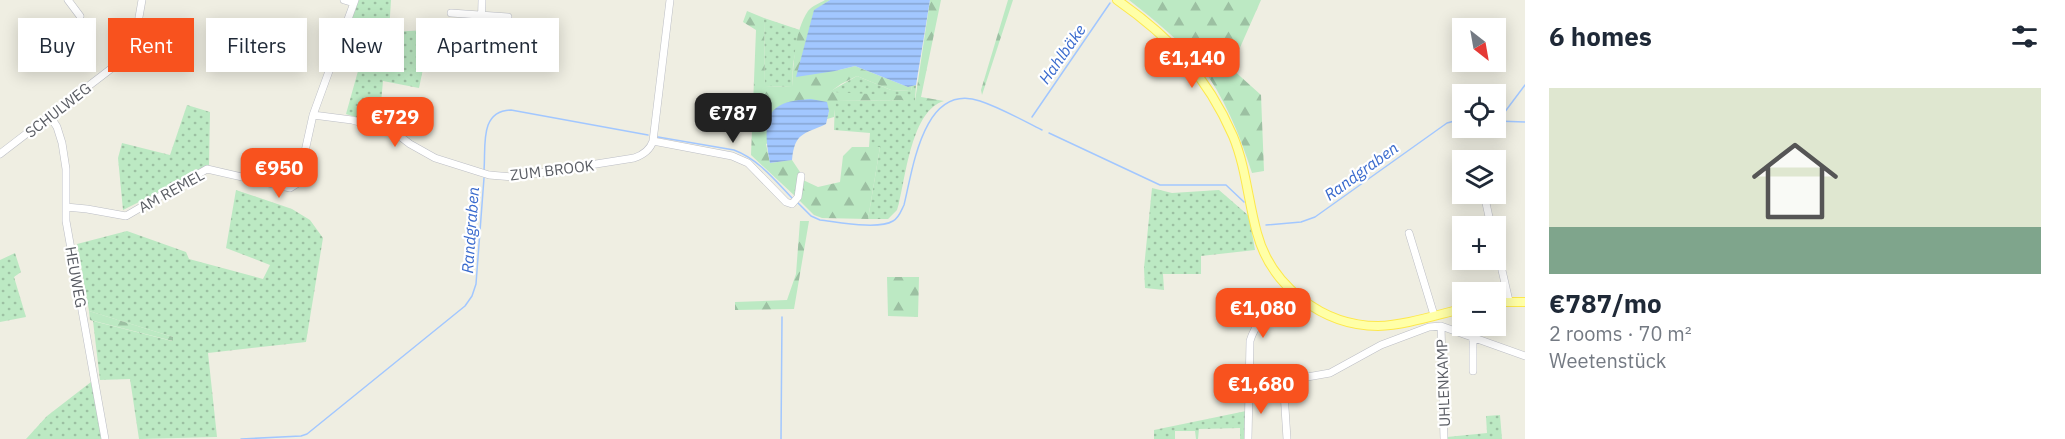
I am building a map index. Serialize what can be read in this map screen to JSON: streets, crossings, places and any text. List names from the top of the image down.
{
  "streets": {
    "street": [
      "SCHULWEG",
      "ZUM BROOK",
      "AM REMEL",
      "HEUWEG",
      "UHLENKAMP"
    ]
  },
  "crossings": [
    ["SCHULWEG", "HEUWEG"],
    ["ZUM BROOK", "AM REMEL"],
    ["AM REMEL", "HEUWEG"]
  ],
  "water": ["Hahlbäke", "Randgraben"],
  "north": "bottom right",
  "page": {
    "heading": "6 homes",
    "map_buttons": ["+", "−"],
    "chip": [
      "Buy",
      "Rent",
      "Filters",
      "New",
      "Apartment"
    ],
    "price": [
      "€1,140",
      "€787",
      "€729",
      "€950",
      "€1,080",
      "€1,680"
    ],
    "list": [
      {
        "name": "€787/mo",
        "note": "2 rooms · 70 m² · Weetenstück"
      }
    ]
  }
}
